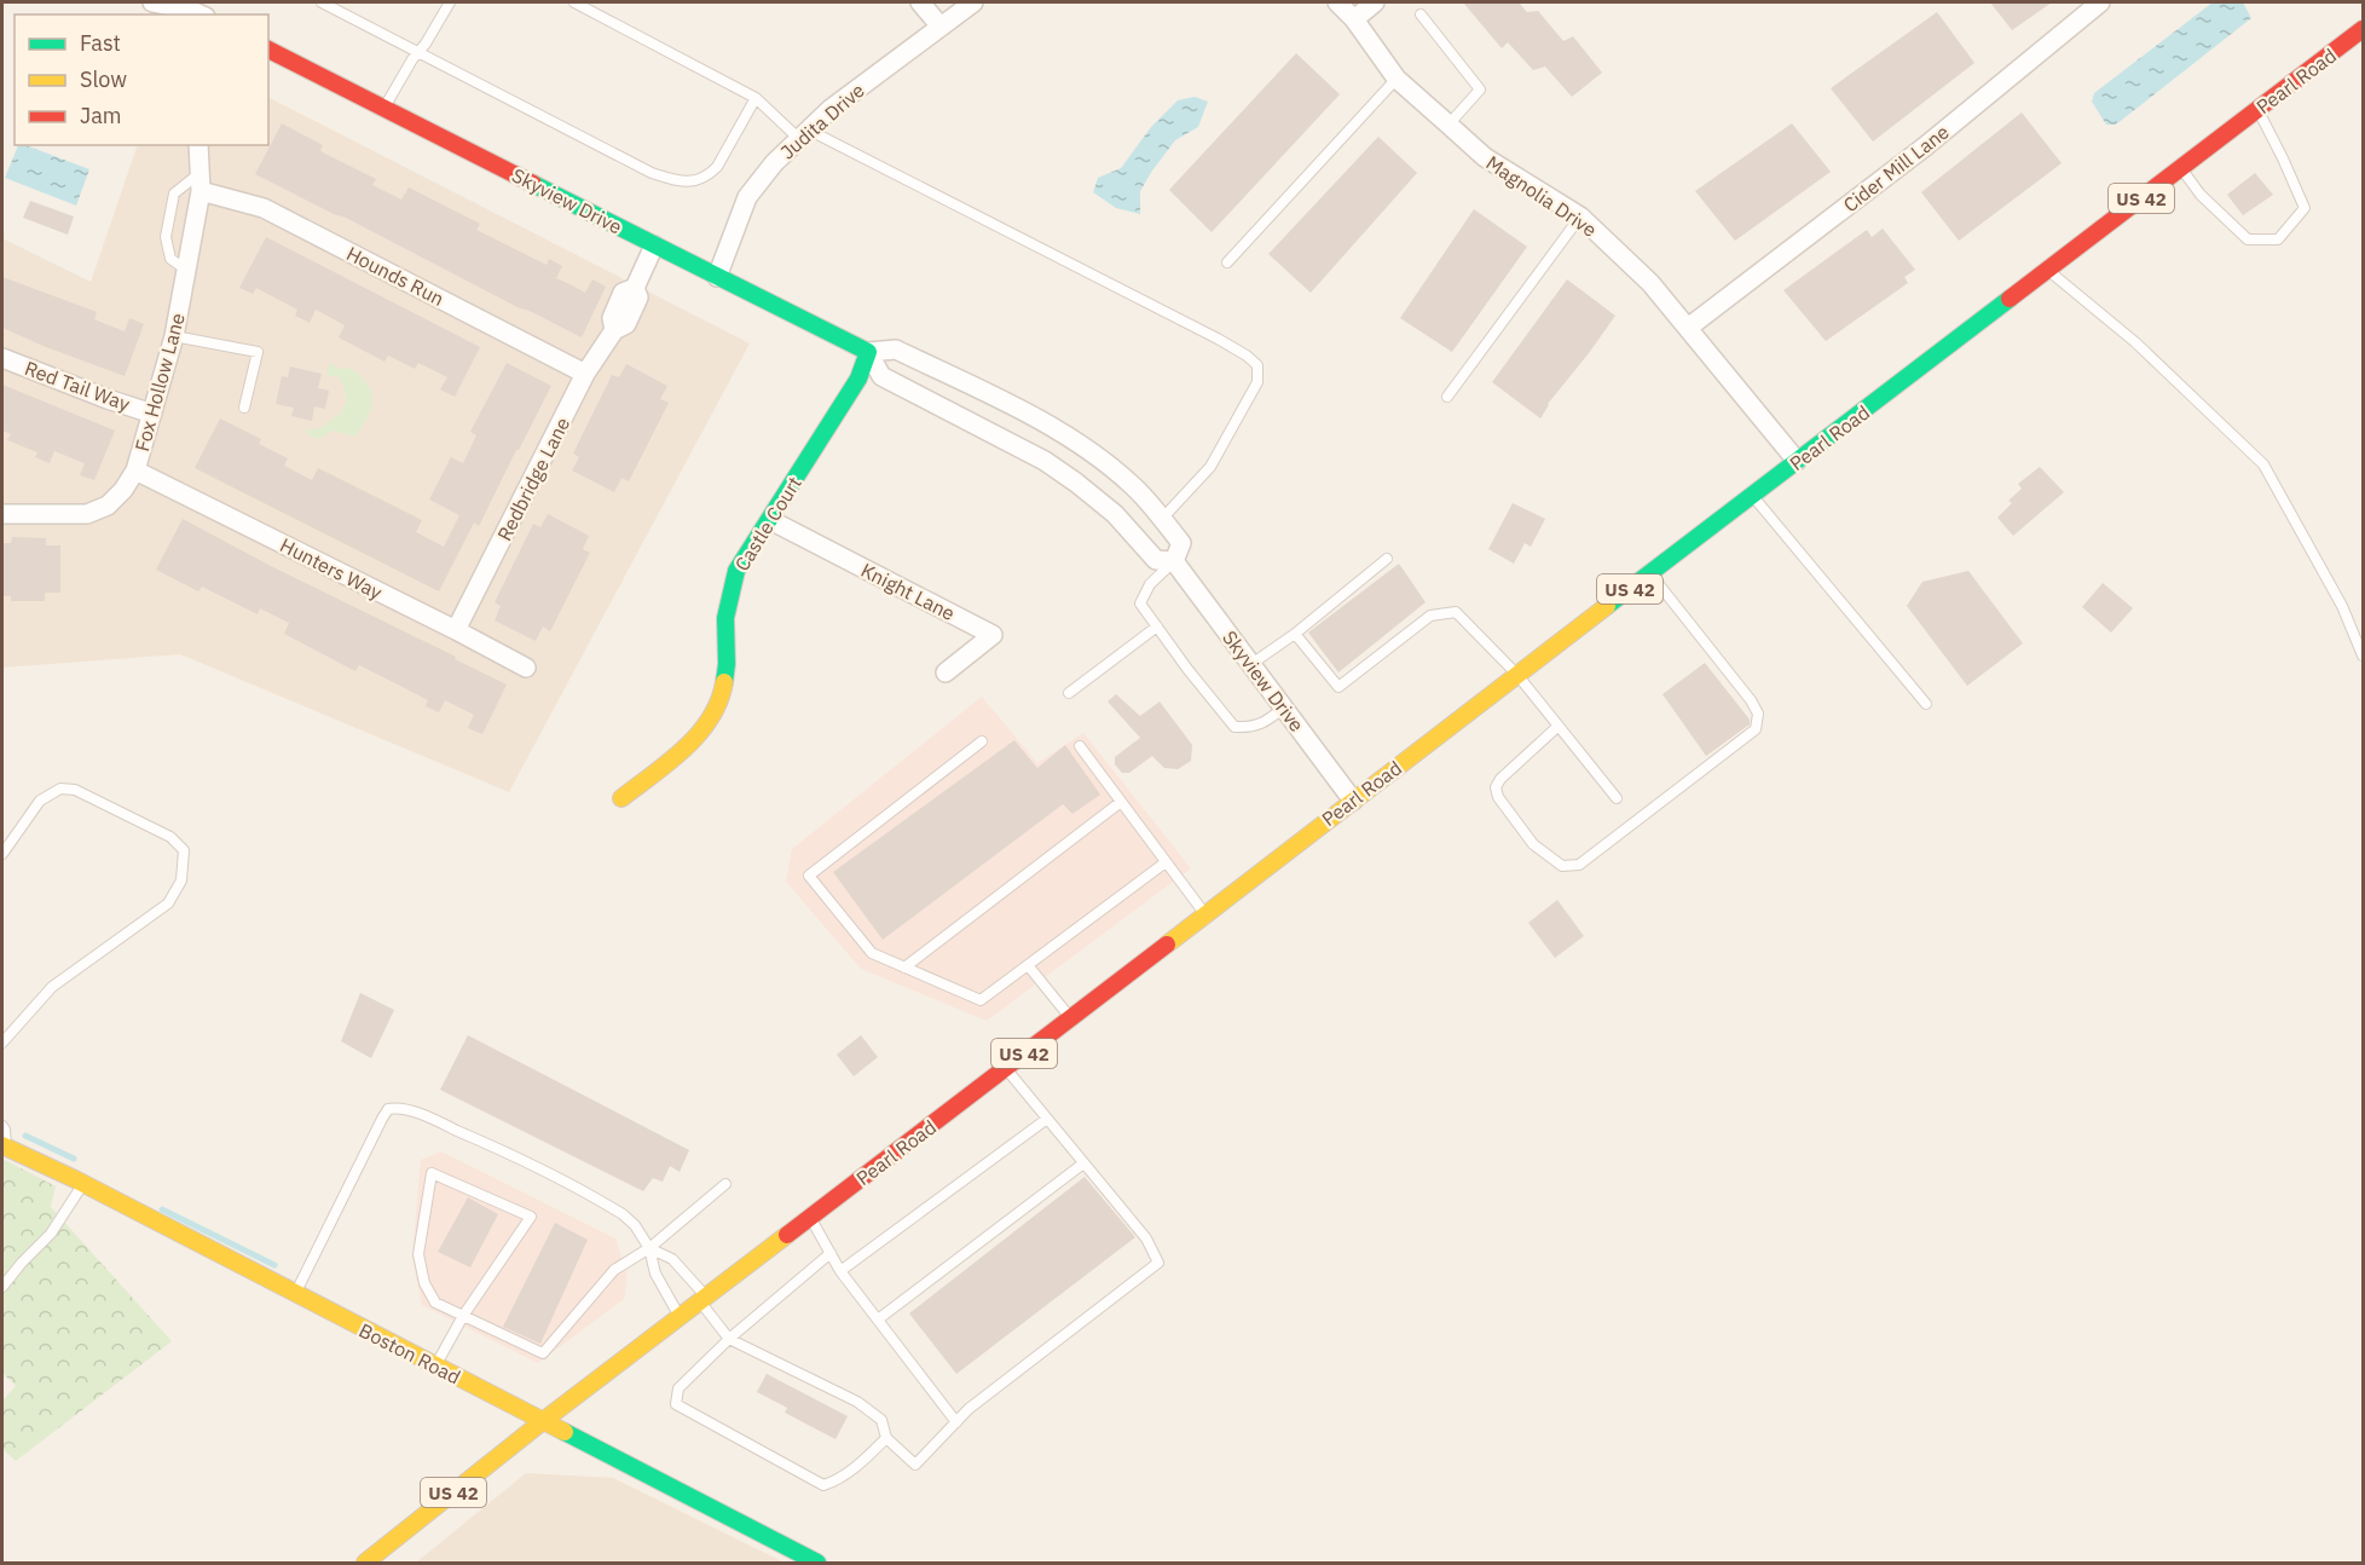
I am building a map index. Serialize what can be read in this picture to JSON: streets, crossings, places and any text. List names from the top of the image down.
{
  "streets": {
    "main road": [
      "Pearl Road",
      "US 42",
      "Skyview Drive",
      "Castle Court",
      "Boston Road"
    ],
    "street": [
      "Judita Drive",
      "Cider Mill Lane",
      "Magnolia Drive",
      "Hounds Run",
      "Fox Hollow Lane",
      "Red Tail Way",
      "Redbridge Lane",
      "Hunters Way",
      "Knight Lane"
    ]
  },
  "crossings": [
    ["Pearl Road", "Magnolia Drive"],
    ["Pearl Road", "Skyview Drive"],
    ["Pearl Road", "Boston Road"],
    ["Judita Drive", "Skyview Drive"],
    ["Cider Mill Lane", "Magnolia Drive"],
    ["Skyview Drive", "Redbridge Lane"],
    ["Skyview Drive", "Castle Court"],
    ["Hounds Run", "Fox Hollow Lane"],
    ["Hounds Run", "Redbridge Lane"],
    ["Fox Hollow Lane", "Red Tail Way"],
    ["Fox Hollow Lane", "Hunters Way"],
    ["Redbridge Lane", "Hunters Way"],
    ["Castle Court", "Knight Lane"]
  ],
  "legend": ["Fast", "Slow", "Jam"]
}
